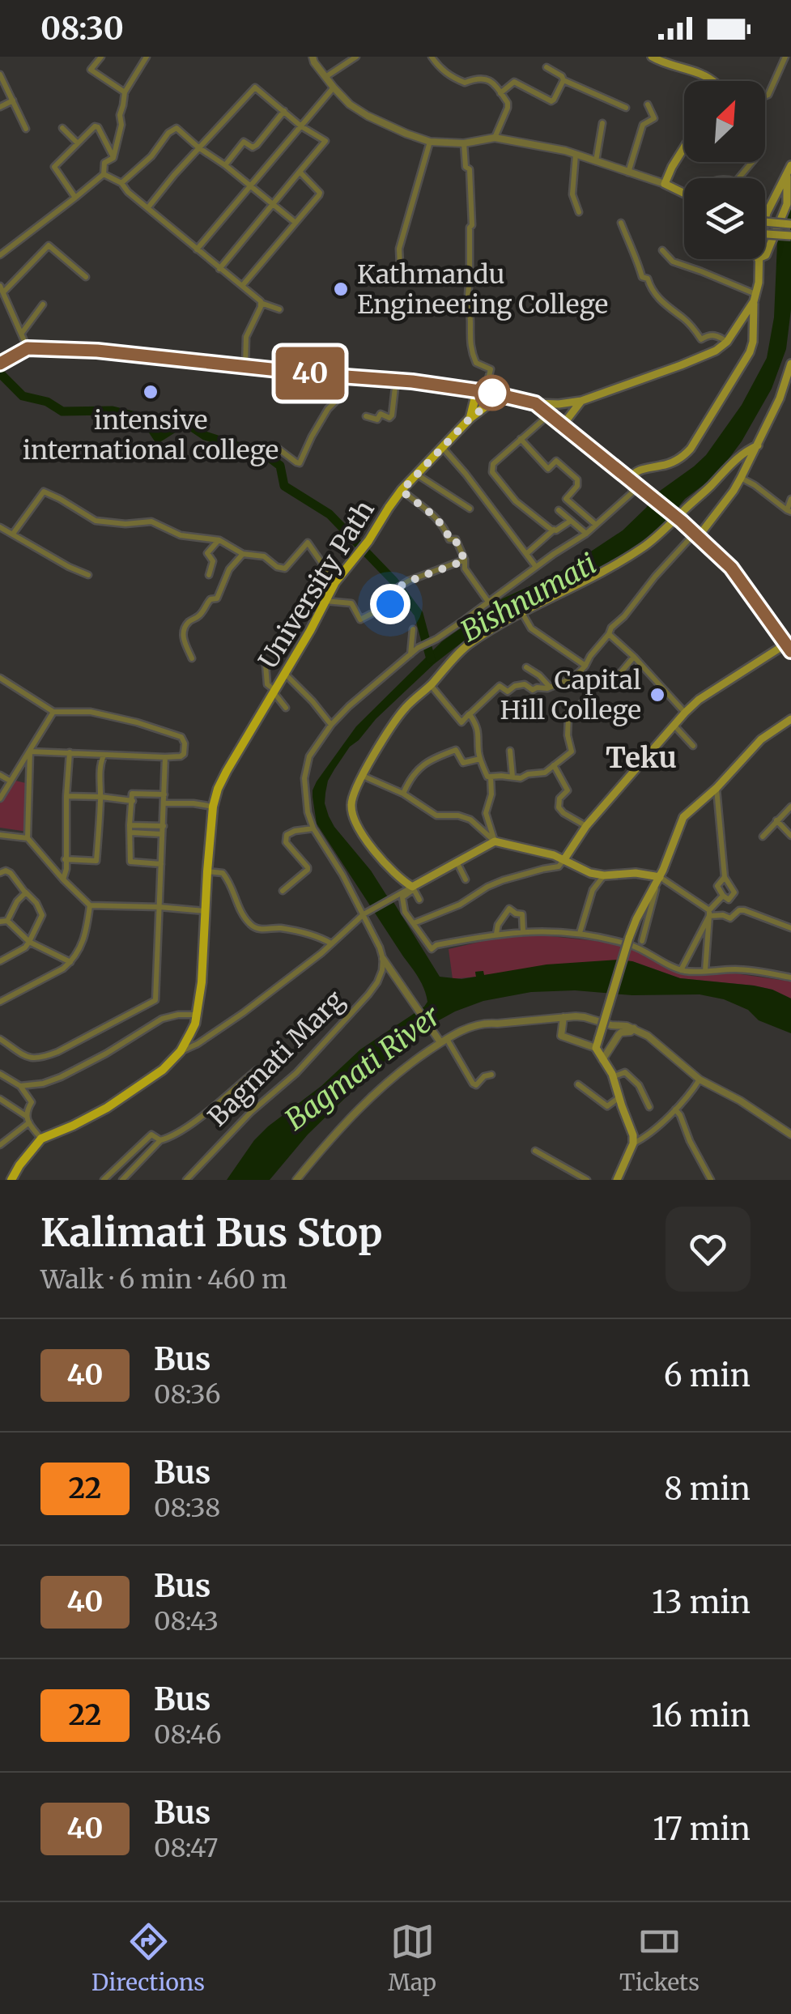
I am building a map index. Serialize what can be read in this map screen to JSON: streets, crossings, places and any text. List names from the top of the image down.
{
  "streets": {
    "main road": ["University Path"],
    "street": ["Bagmati Marg"]
  },
  "districts": ["Teku"],
  "water": ["Bishnumati", "Bagmati River"],
  "places": ["Kathmandu Engineering College", "intensive international college", "Capital Hill College"],
  "lines": ["bus line 40"],
  "north": "top right",
  "page": {
    "status": "08:30",
    "on_map": "40",
    "heading": ["Kalimati Bus Stop", "Walk · 6 min · 460 m"],
    "list": [
      {
        "mark": "40",
        "name": "Bus",
        "note": "08:36",
        "value": "6 min"
      },
      {
        "mark": "22",
        "name": "Bus",
        "note": "08:38",
        "value": "8 min"
      },
      {
        "mark": "40",
        "name": "Bus",
        "note": "08:43",
        "value": "13 min"
      },
      {
        "mark": "22",
        "name": "Bus",
        "note": "08:46",
        "value": "16 min"
      },
      {
        "mark": "40",
        "name": "Bus",
        "note": "08:47",
        "value": "17 min"
      }
    ],
    "tabs": ["Directions", "Map", "Tickets"]
  }
}
